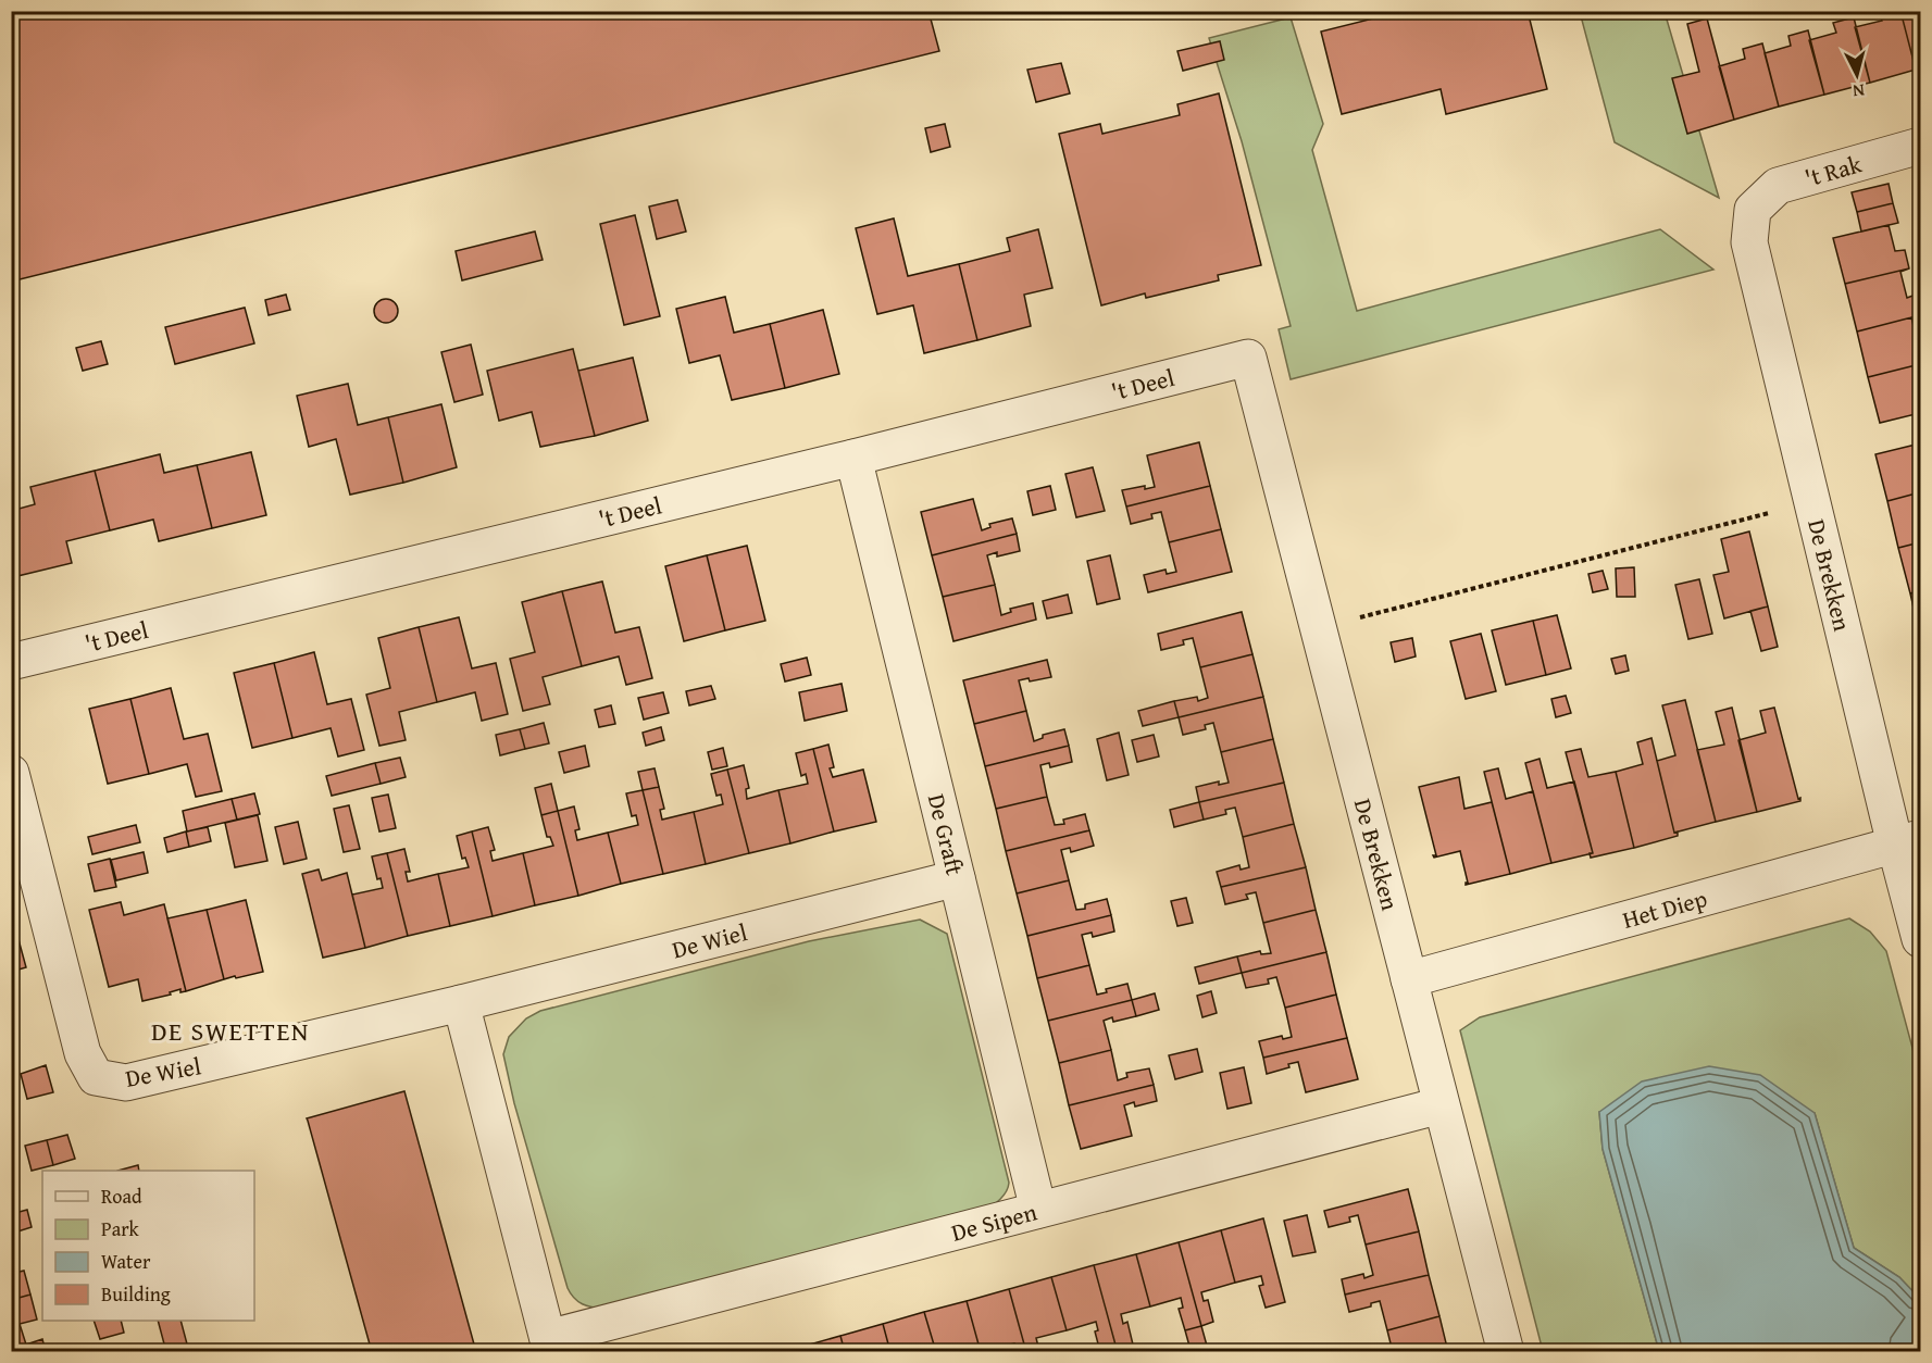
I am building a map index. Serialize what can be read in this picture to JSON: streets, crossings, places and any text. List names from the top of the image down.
{
  "streets": {
    "street": [
      "'t Rak",
      "'t Deel",
      "De Brekken",
      "De Graft",
      "Het Diep",
      "De Wiel",
      "De Sipen"
    ]
  },
  "crossings": [
    ["'t Rak", "De Brekken"],
    ["'t Deel", "De Brekken"],
    ["'t Deel", "De Graft"],
    ["De Brekken", "Het Diep"],
    ["De Brekken", "De Sipen"],
    ["De Graft", "De Wiel"],
    ["De Graft", "De Sipen"]
  ],
  "districts": ["DE SWETTEN"],
  "legend": [
    "Road",
    "Park",
    "Water",
    "Building"
  ],
  "north": "bottom"
}
